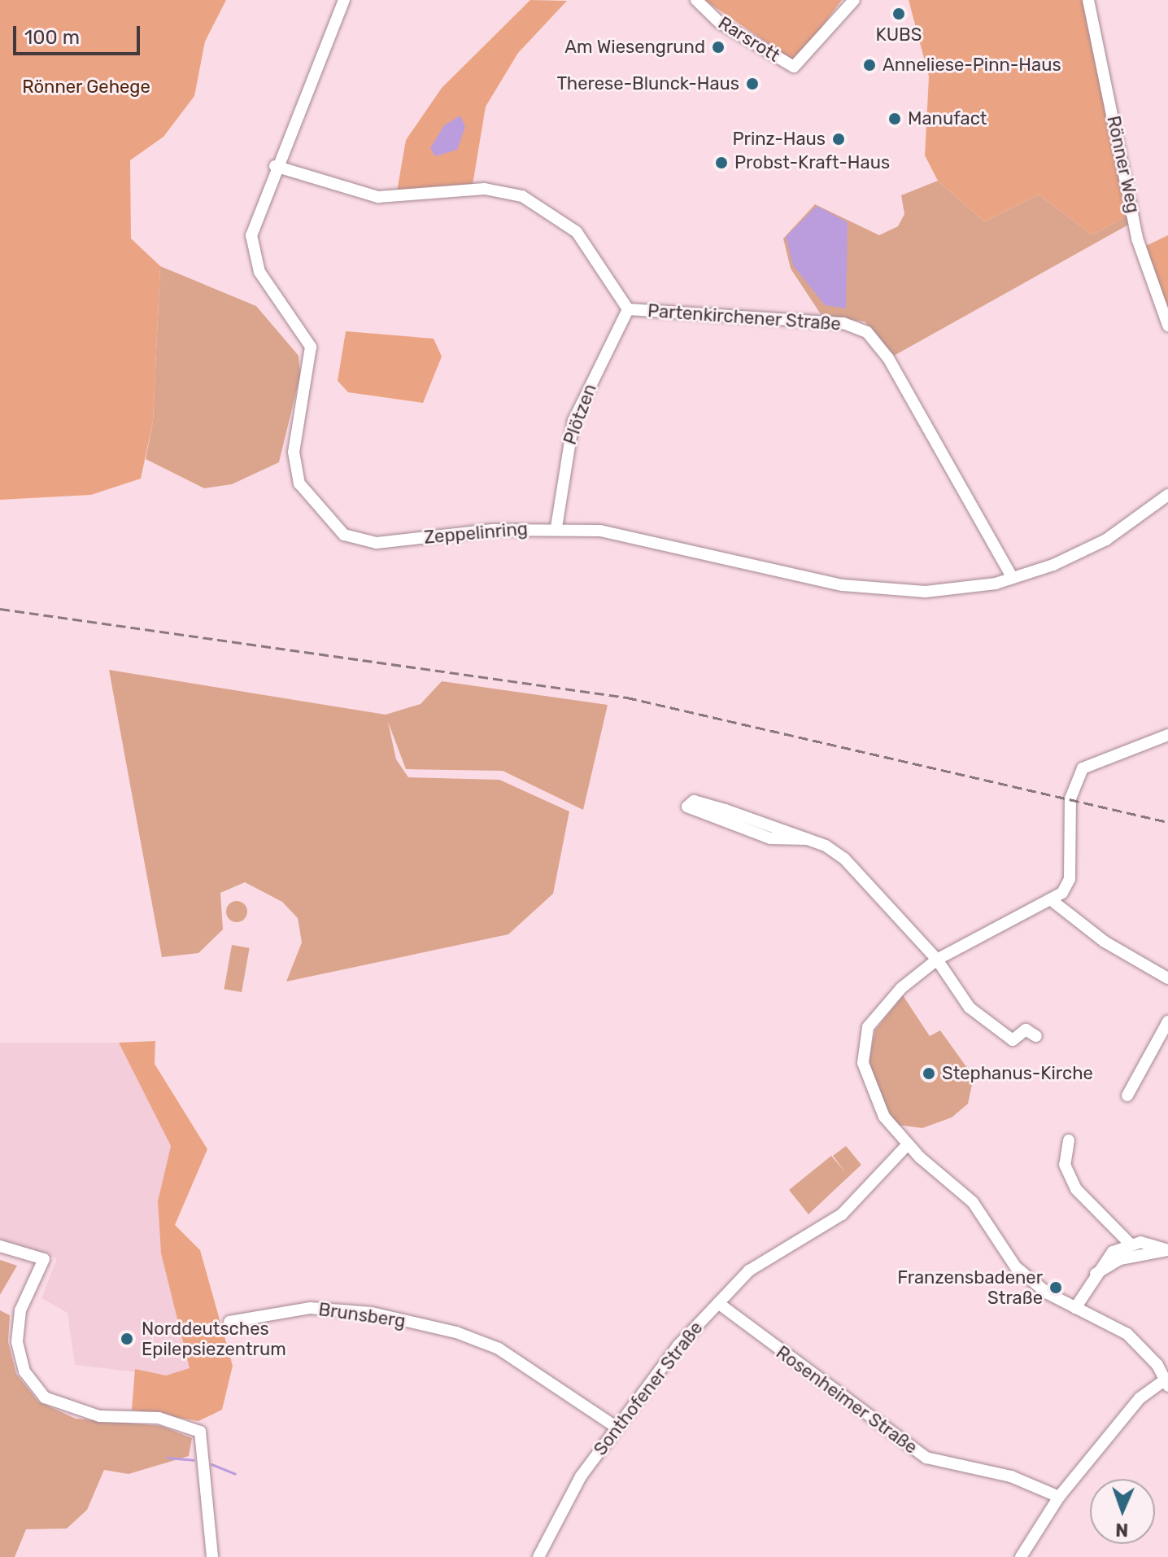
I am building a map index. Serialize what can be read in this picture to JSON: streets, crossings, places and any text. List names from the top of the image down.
{
  "streets": {
    "street": [
      "Rarsrott",
      "Rönner Weg",
      "Partenkirchener Straße",
      "Plötzen",
      "Zeppelinring",
      "Brunsberg",
      "Sonthofener Straße",
      "Rosenheimer Straße"
    ]
  },
  "crossings": [
    ["Partenkirchener Straße", "Plötzen"],
    ["Partenkirchener Straße", "Zeppelinring"],
    ["Plötzen", "Zeppelinring"],
    ["Brunsberg", "Sonthofener Straße"],
    ["Sonthofener Straße", "Rosenheimer Straße"]
  ],
  "parks": ["Rönner Gehege"],
  "places": [
    "KUBS",
    "Am Wiesengrund",
    "Anneliese-Pinn-Haus",
    "Therese-Blunck-Haus",
    "Manufact",
    "Prinz-Haus",
    "Probst-Kraft-Haus",
    "Stephanus-Kirche",
    "Franzensbadener Straße",
    "Norddeutsches Epilepsiezentrum"
  ],
  "scale_bar": "100 m",
  "north": "bottom"
}
